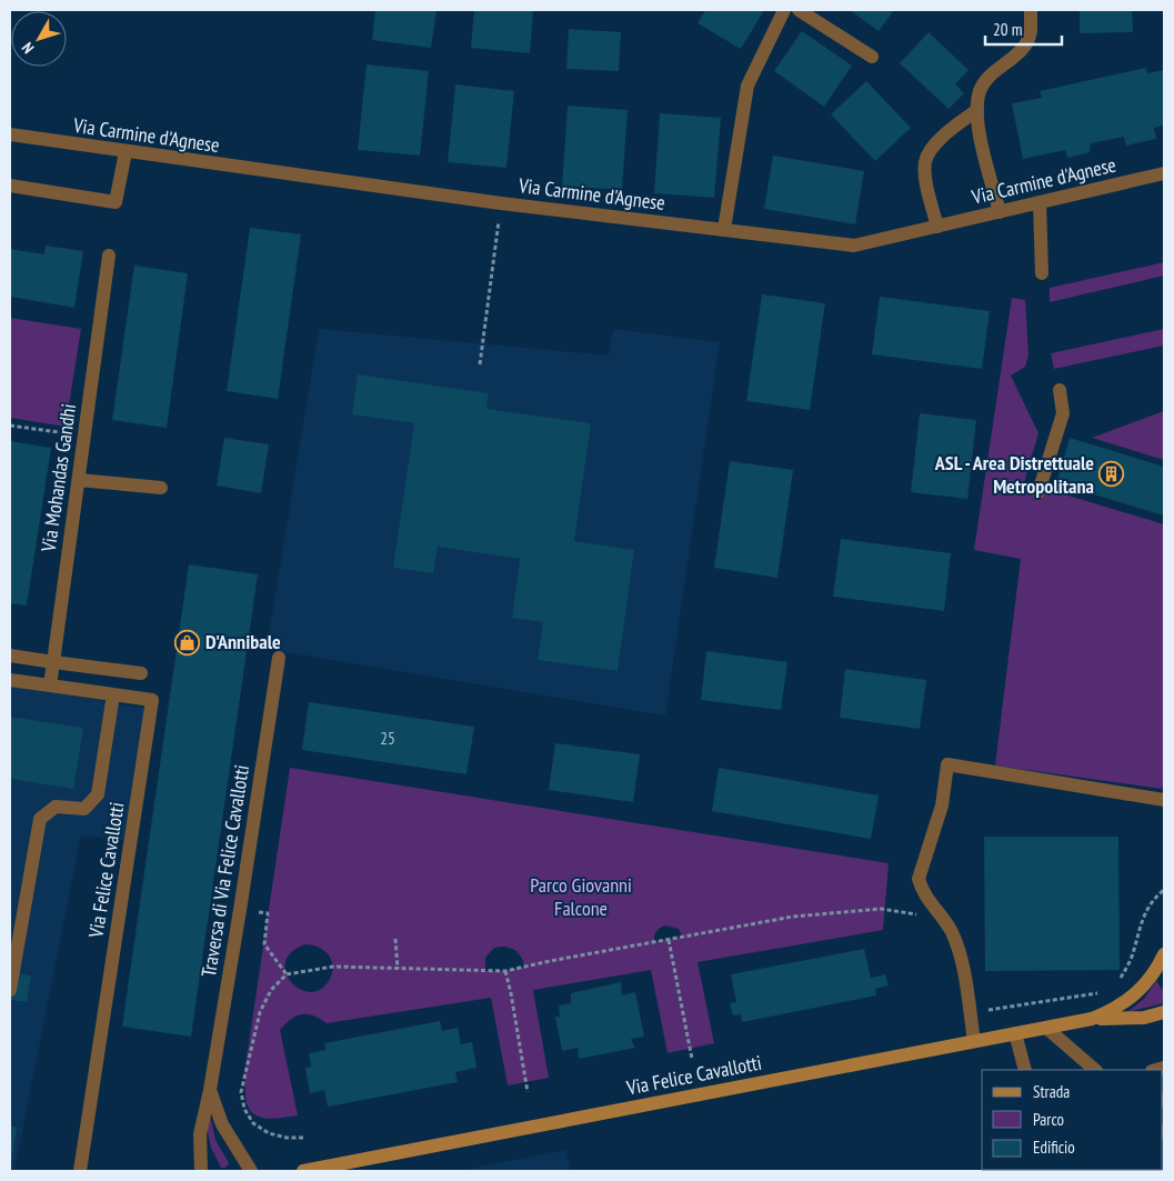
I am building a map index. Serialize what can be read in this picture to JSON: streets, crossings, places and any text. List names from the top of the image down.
{
  "streets": {
    "main road": ["Via Felice Cavallotti"],
    "street": ["Via Carmine d'Agnese", "Via Mohandas Gandhi", "Traversa di Via Felice Cavallotti"]
  },
  "parks": ["Parco Giovanni Falcone"],
  "places": {
    "building": ["ASL - Area Distrettuale Metropolitana"],
    "shop": ["D'Annibale"]
  },
  "house_numbers": ["25"],
  "legend": ["Strada", "Parco", "Edificio"],
  "scale_bar": "20 m",
  "north": "bottom left"
}
